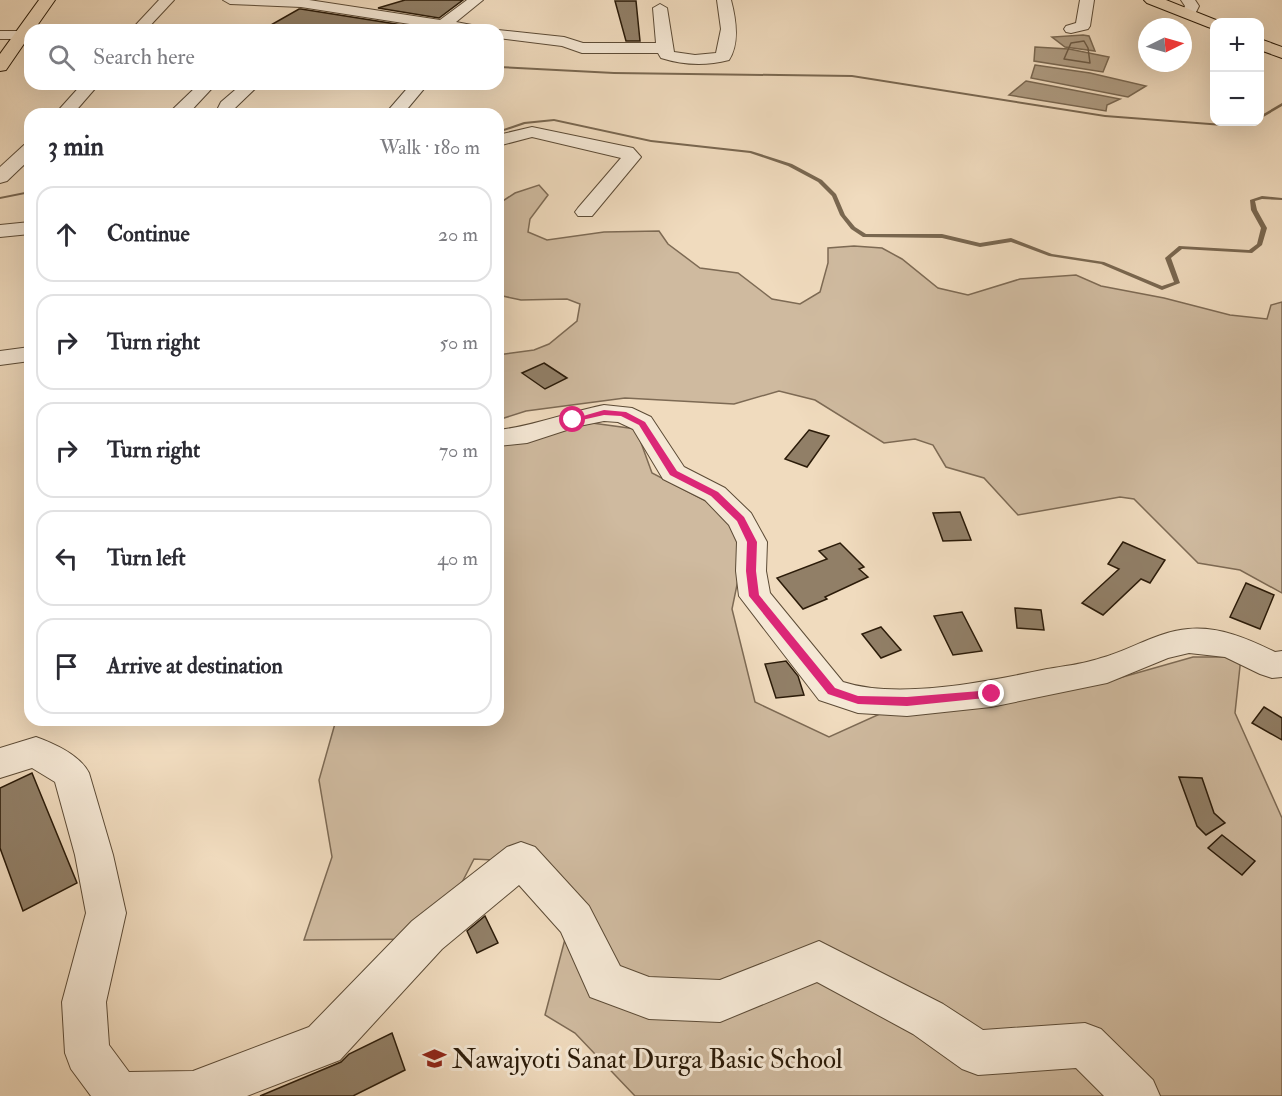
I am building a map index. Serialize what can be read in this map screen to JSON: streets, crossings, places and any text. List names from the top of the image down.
{
  "places": {
    "school or university": ["Nawajyoti Sanat Durga Basic School"]
  },
  "north": "right",
  "page": {
    "map_buttons": ["+", "−"],
    "search": "Search here",
    "heading": ["3 min", "Walk · 180 m"],
    "list": [
      ["Continue", "20 m"],
      ["Turn right", "50 m"],
      ["Turn right", "70 m"],
      ["Turn left", "40 m"],
      "Arrive at destination"
    ]
  }
}
